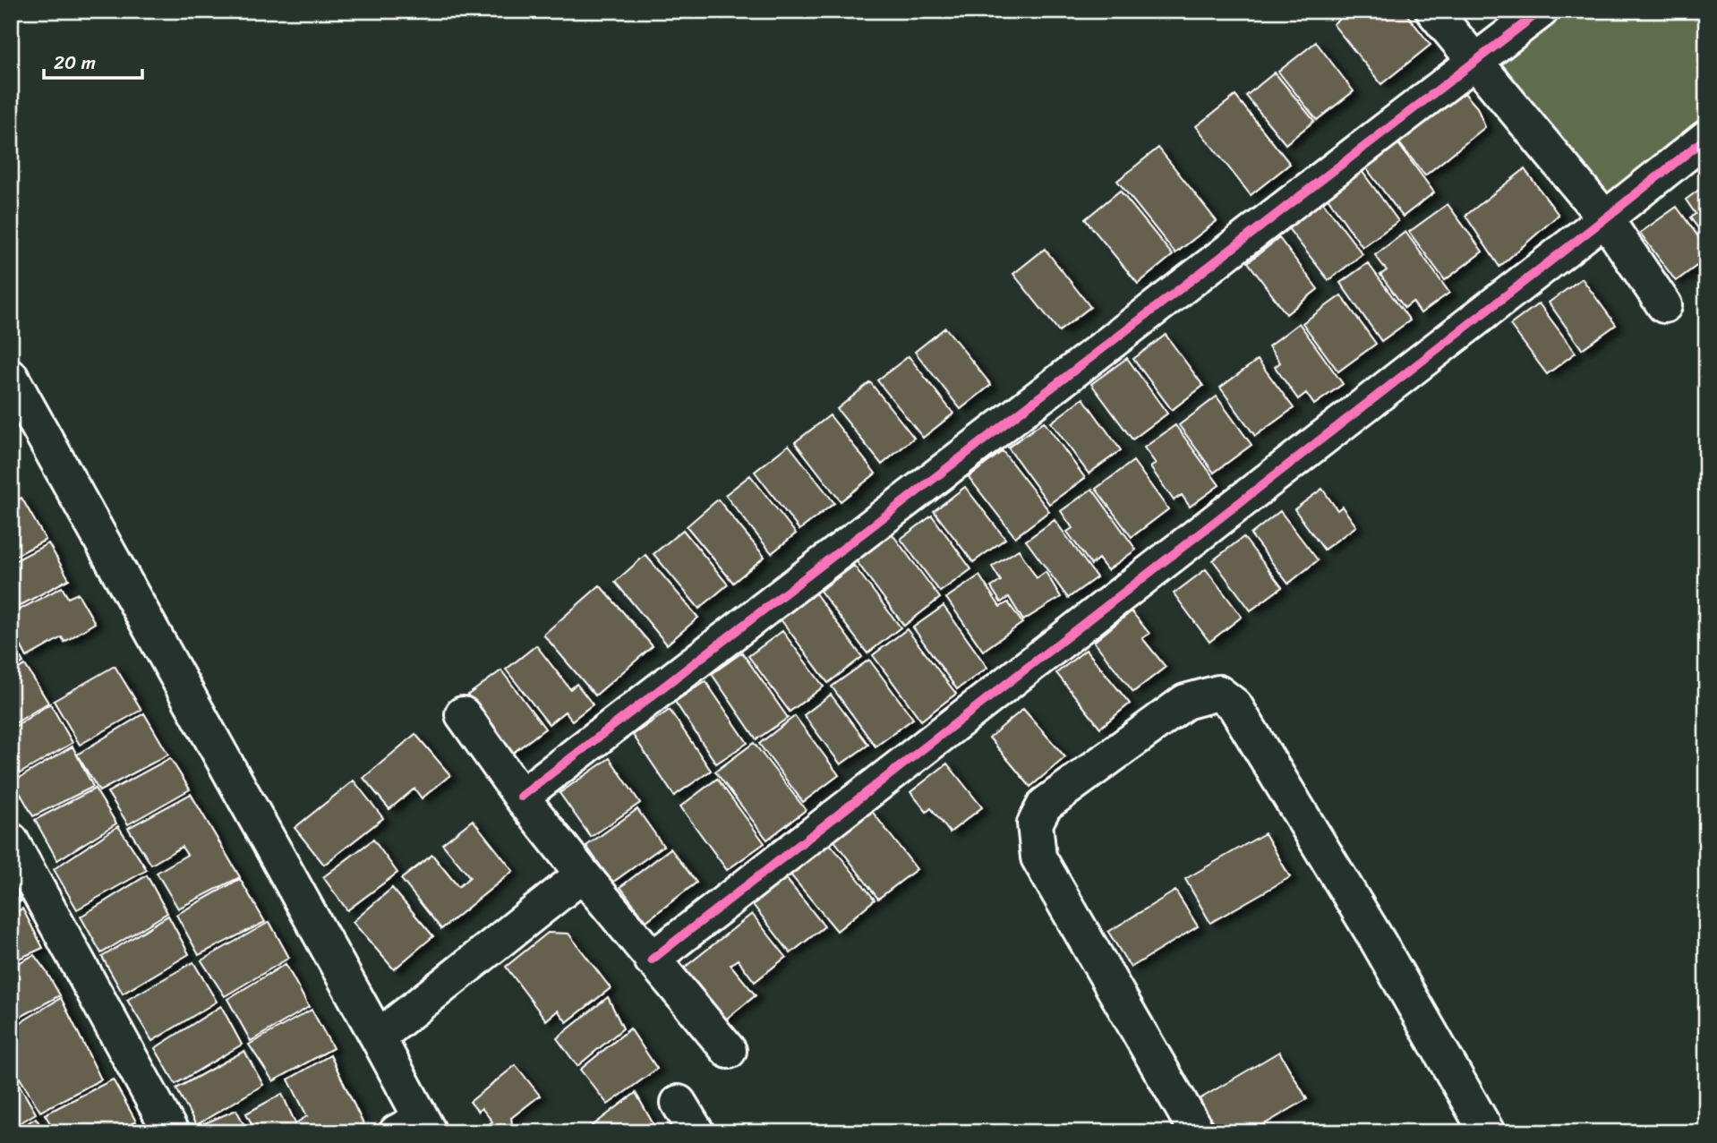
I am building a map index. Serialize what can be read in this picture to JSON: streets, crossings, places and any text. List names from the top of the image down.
{
  "scale_bar": "20 m"
}
